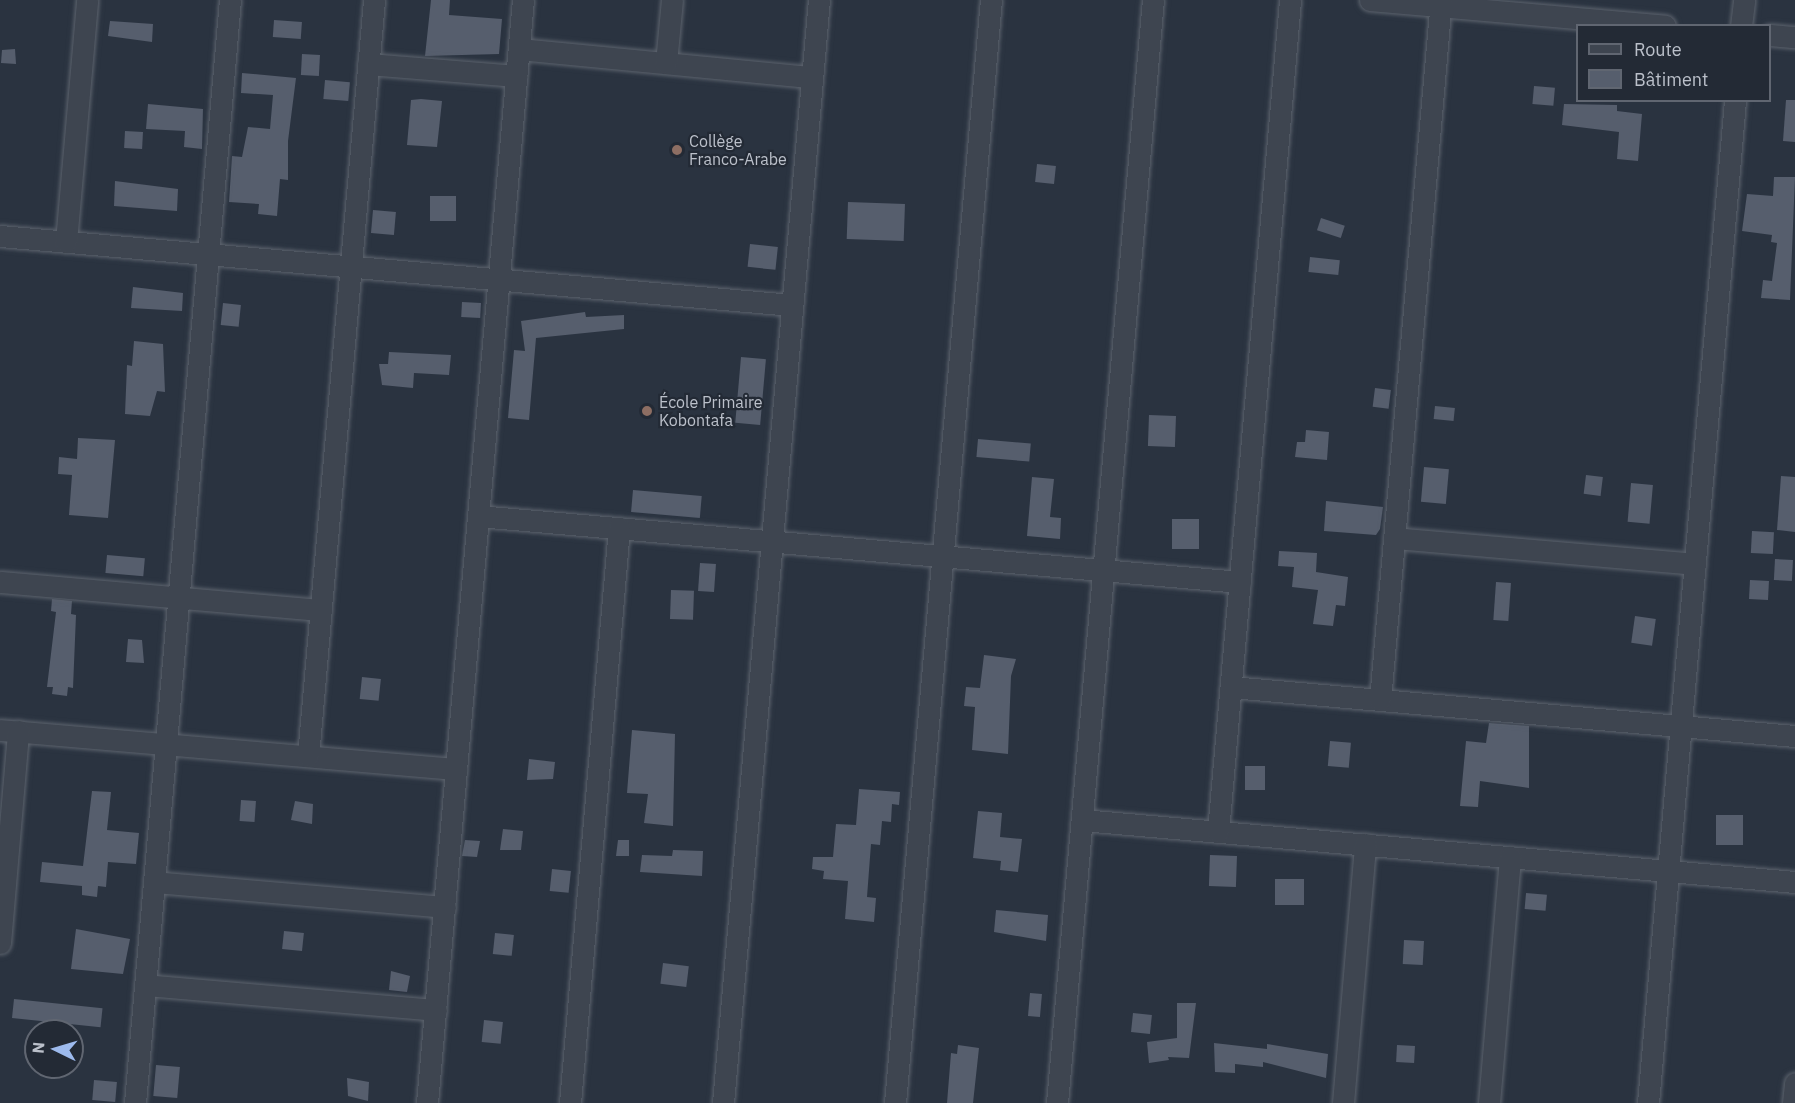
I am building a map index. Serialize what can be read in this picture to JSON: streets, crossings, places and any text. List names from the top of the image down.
{
  "places": ["Collège Franco-Arabe", "École Primaire Kobontafa"],
  "legend": ["Route", "Bâtiment"],
  "north": "left"
}
